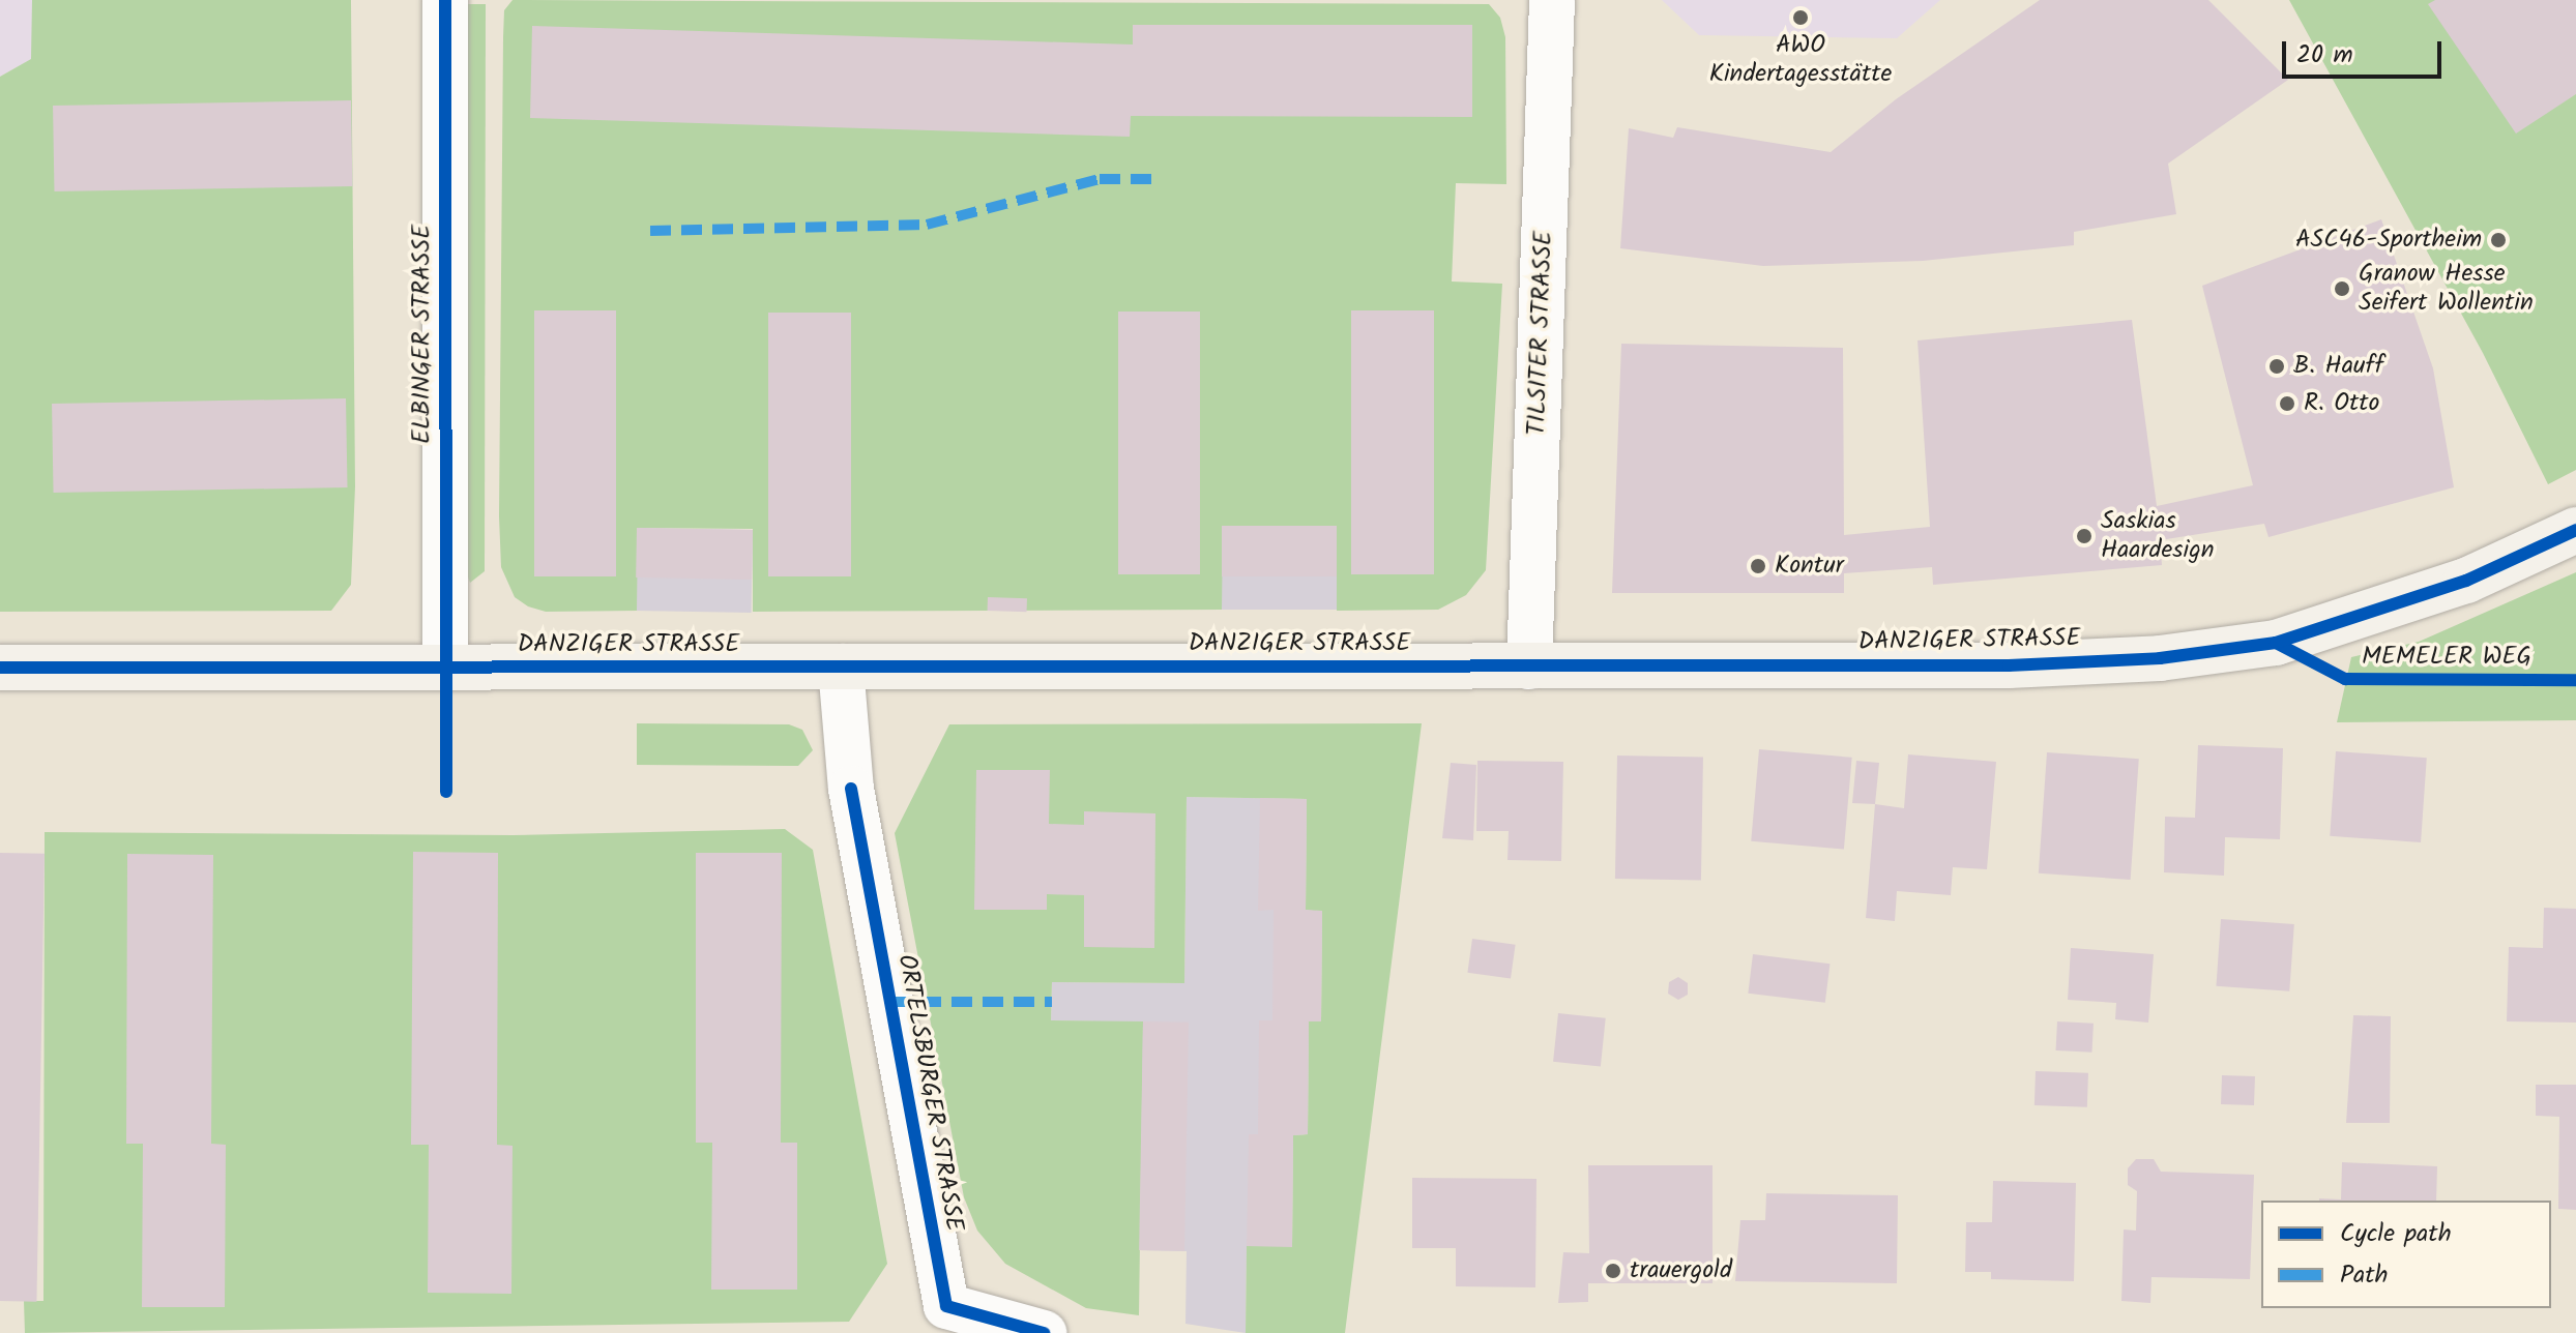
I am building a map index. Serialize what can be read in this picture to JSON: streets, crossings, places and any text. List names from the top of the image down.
{
  "streets": {
    "street": [
      "TILSITER STRASSE",
      "ELBINGER STRASSE",
      "DANZIGER STRASSE",
      "ORTELSBURGER STRASSE"
    ],
    "cycle path": ["MEMELER WEG"]
  },
  "crossings": [
    ["TILSITER STRASSE", "DANZIGER STRASSE"],
    ["ELBINGER STRASSE", "DANZIGER STRASSE"],
    ["DANZIGER STRASSE", "ORTELSBURGER STRASSE"]
  ],
  "places": [
    "AWO Kindertagesstätte",
    "ASC46-Sportheim",
    "Granow Hesse Seifert Wollentin",
    "B. Hauff",
    "R. Otto",
    "Saskias Haardesign",
    "Kontur",
    "trauergold"
  ],
  "legend": ["Cycle path", "Path"],
  "scale_bar": "20 m"
}
